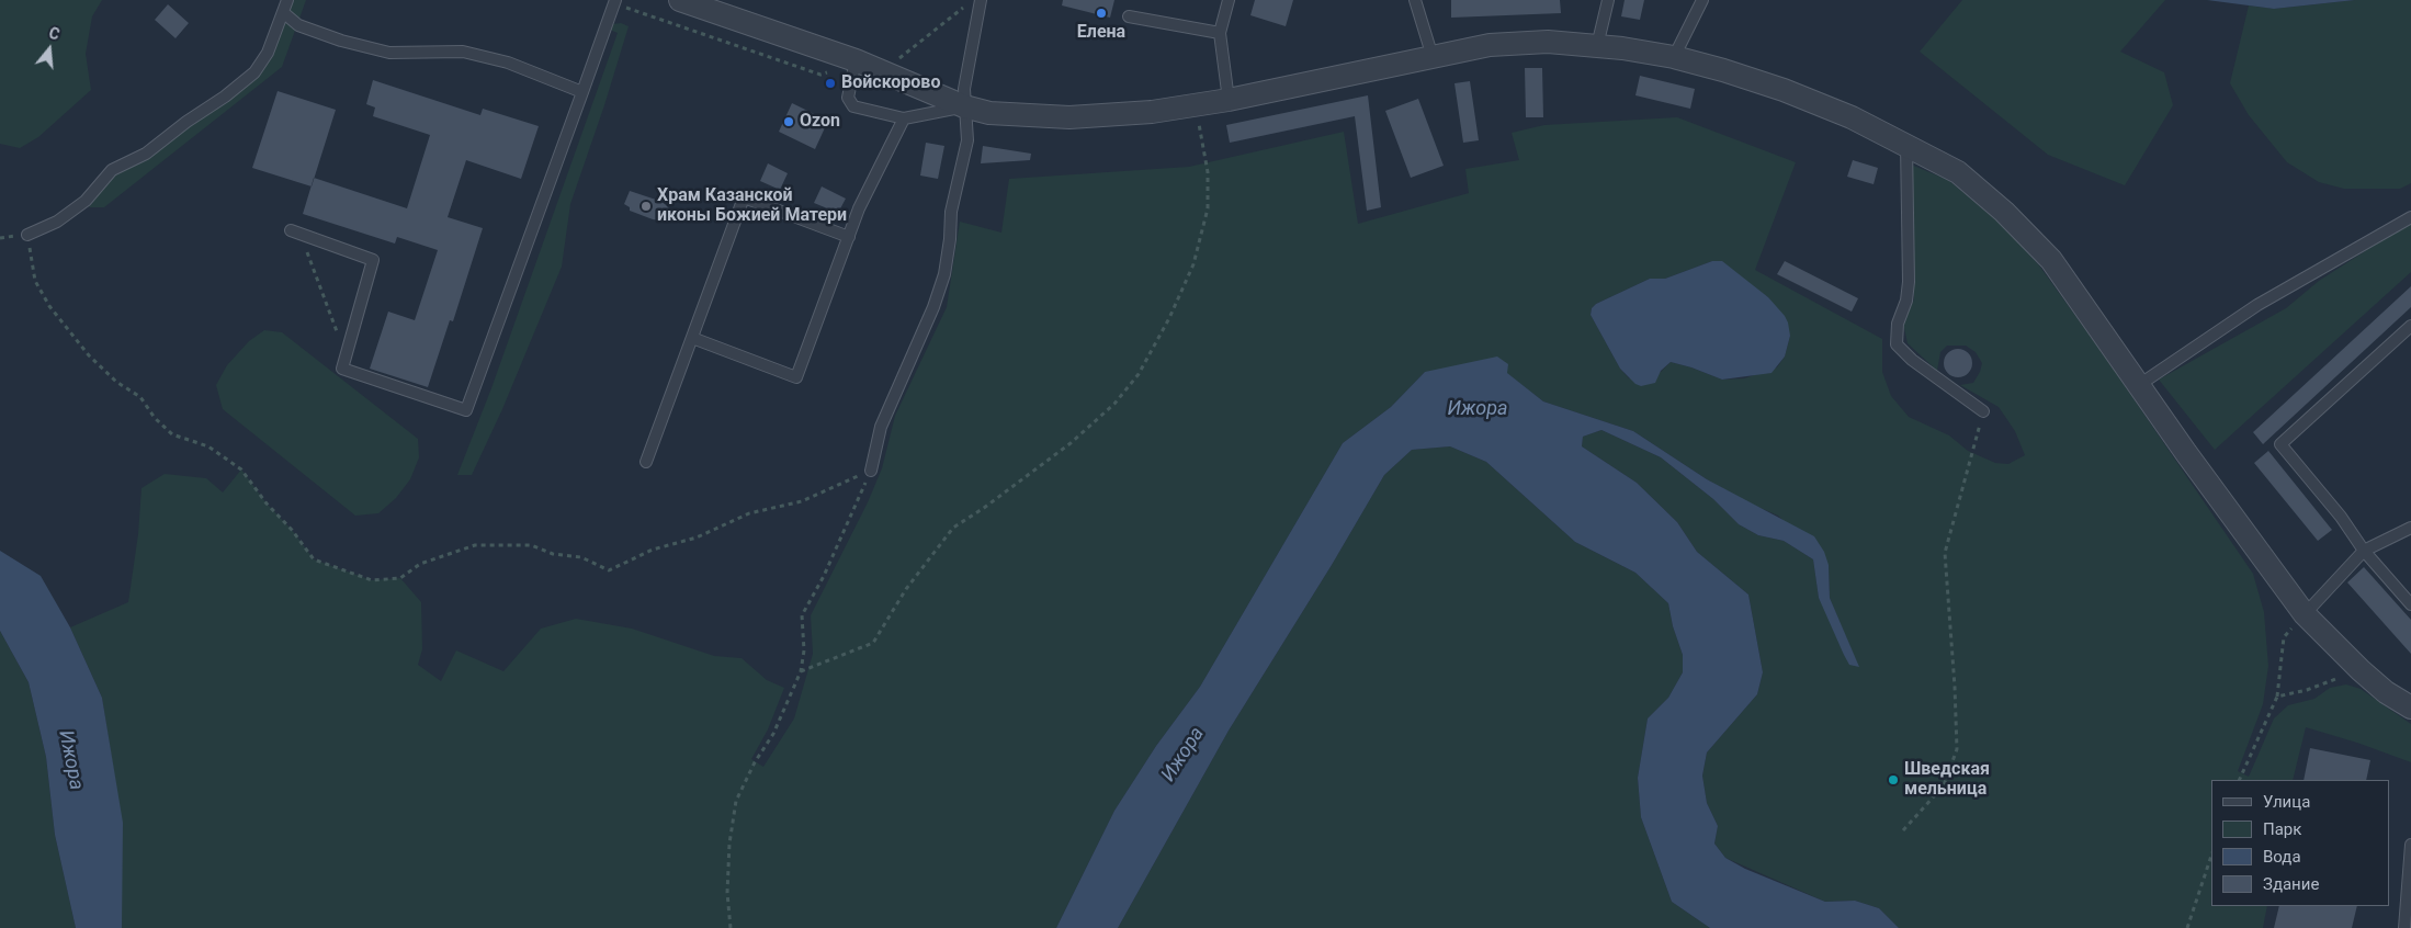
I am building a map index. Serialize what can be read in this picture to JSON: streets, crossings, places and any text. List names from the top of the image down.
{
  "water": ["Ижора"],
  "places": [
    "Елена",
    "Войскорово",
    "Ozon",
    "Храм Казанской иконы Божией Матери",
    "Шведская мельница"
  ],
  "legend": [
    "Улица",
    "Парк",
    "Вода",
    "Здание"
  ],
  "north": "top"
}
